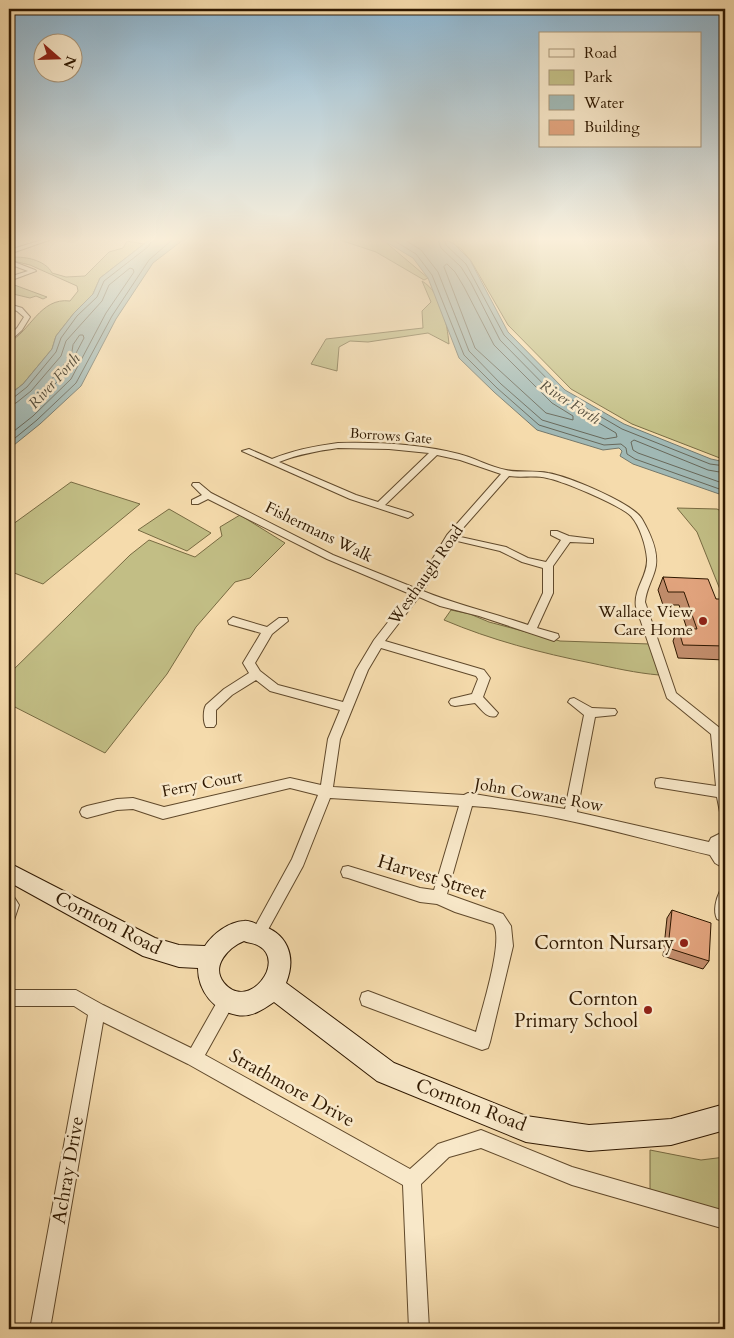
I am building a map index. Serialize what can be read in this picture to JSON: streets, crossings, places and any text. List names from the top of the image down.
{
  "streets": {
    "main road": ["Cornton Road"],
    "street": [
      "Borrows Gate",
      "Fishermans Walk",
      "Westhaugh Road",
      "Ferry Court",
      "John Cowane Row",
      "Harvest Street",
      "Strathmore Drive",
      "Achray Drive"
    ]
  },
  "crossings": [
    ["Borrows Gate", "Westhaugh Road"],
    ["Fishermans Walk", "Westhaugh Road"],
    ["Westhaugh Road", "Ferry Court"],
    ["Westhaugh Road", "John Cowane Row"],
    ["Westhaugh Road", "Cornton Road"],
    ["Ferry Court", "John Cowane Row"],
    ["Strathmore Drive", "Achray Drive"]
  ],
  "water": ["River Forth"],
  "places": ["Wallace View Care Home", "Cornton Nursary", "Cornton Primary School"],
  "legend": [
    "Road",
    "Park",
    "Water",
    "Building"
  ],
  "north": "right"
}
